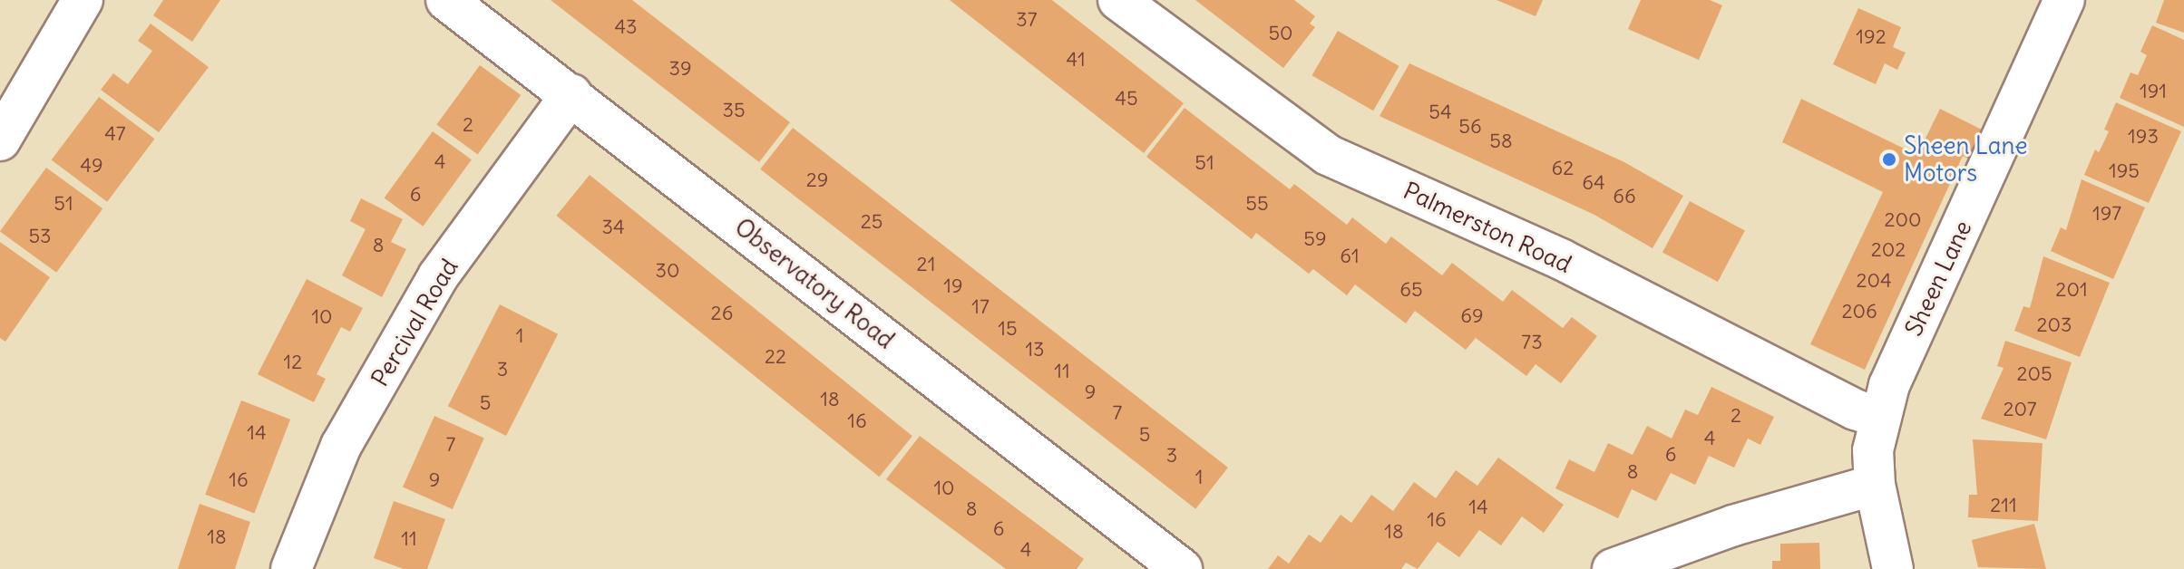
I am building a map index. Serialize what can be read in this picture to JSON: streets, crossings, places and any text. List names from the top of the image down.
{
  "streets": {
    "street": [
      "Palmerston Road",
      "Sheen Lane",
      "Observatory Road",
      "Percival Road"
    ]
  },
  "crossings": [
    ["Palmerston Road", "Sheen Lane"],
    ["Observatory Road", "Percival Road"]
  ],
  "places": ["Sheen Lane Motors"],
  "house_numbers": [
    "37",
    "43",
    "50",
    "192",
    "41",
    "39",
    "191",
    "45",
    "35",
    "54",
    "2",
    "56",
    "47",
    "193",
    "58",
    "4",
    "51",
    "49",
    "62",
    "195",
    "29",
    "64",
    "6",
    "66",
    "51",
    "55",
    "197",
    "200",
    "25",
    "34",
    "53",
    "59",
    "8",
    "202",
    "61",
    "21",
    "30",
    "204",
    "19",
    "65",
    "201",
    "17",
    "206",
    "26",
    "69",
    "10",
    "203",
    "15",
    "1",
    "73",
    "13",
    "22",
    "12",
    "3",
    "11",
    "205",
    "9",
    "18",
    "5",
    "207",
    "7",
    "2",
    "16",
    "14",
    "5",
    "4",
    "7",
    "6",
    "3",
    "8",
    "1",
    "16",
    "9",
    "10",
    "211",
    "14",
    "8",
    "16",
    "6",
    "18",
    "18",
    "11",
    "4"
  ]
}
